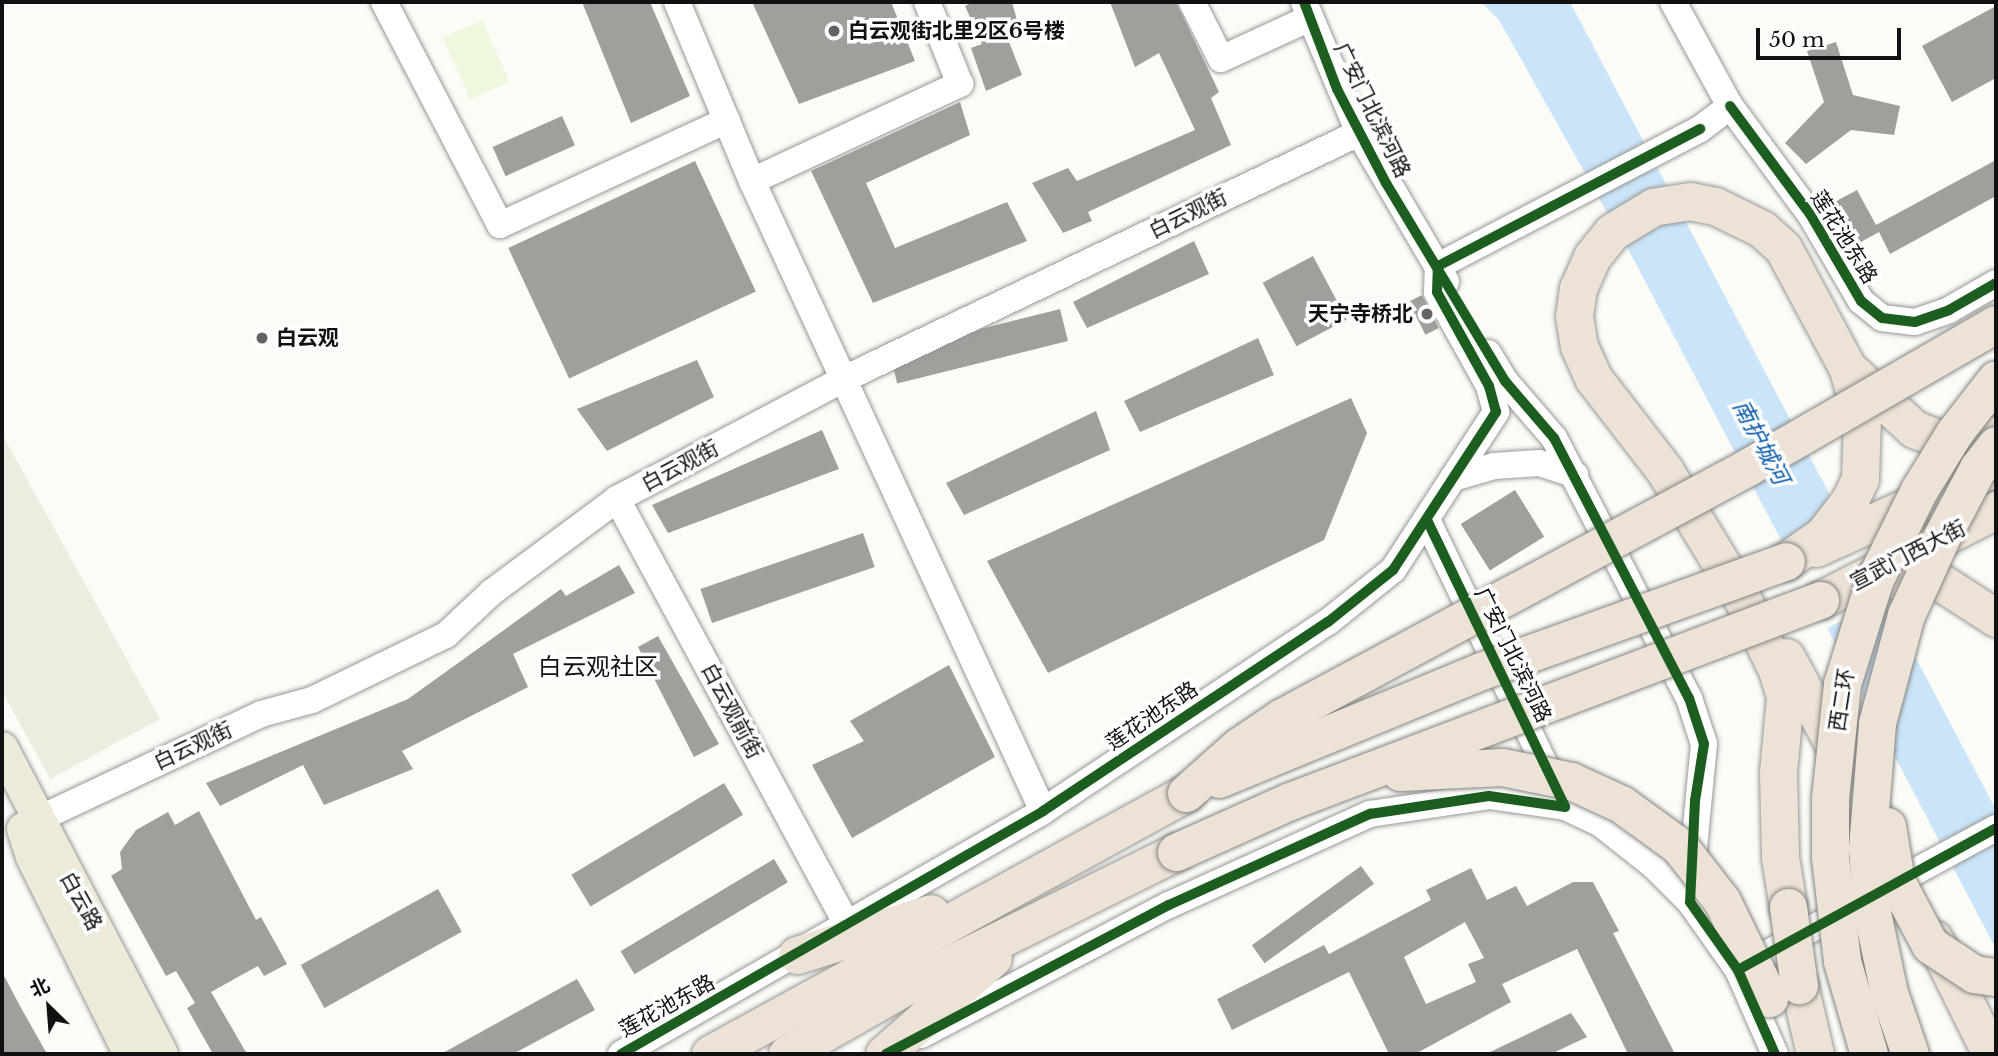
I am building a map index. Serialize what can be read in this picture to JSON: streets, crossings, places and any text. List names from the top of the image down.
{
  "streets": {
    "highway": ["宣武门西大街", "西二环"],
    "main road": ["白云路"],
    "street": [
      "广安门北滨河路",
      "白云观街",
      "莲花池东路",
      "白云观前街"
    ]
  },
  "crossings": [
    ["广安门北滨河路", "白云观街"],
    ["广安门北滨河路", "莲花池东路"],
    ["白云观街", "白云观前街"],
    ["白云观街", "白云路"],
    ["莲花池东路", "白云观前街"]
  ],
  "districts": ["白云观社区"],
  "water": ["南护城河"],
  "places": ["白云观街北里2区6号楼", "天宁寺桥北", "白云观"],
  "scale_bar": "50 m",
  "north": "top left"
}
